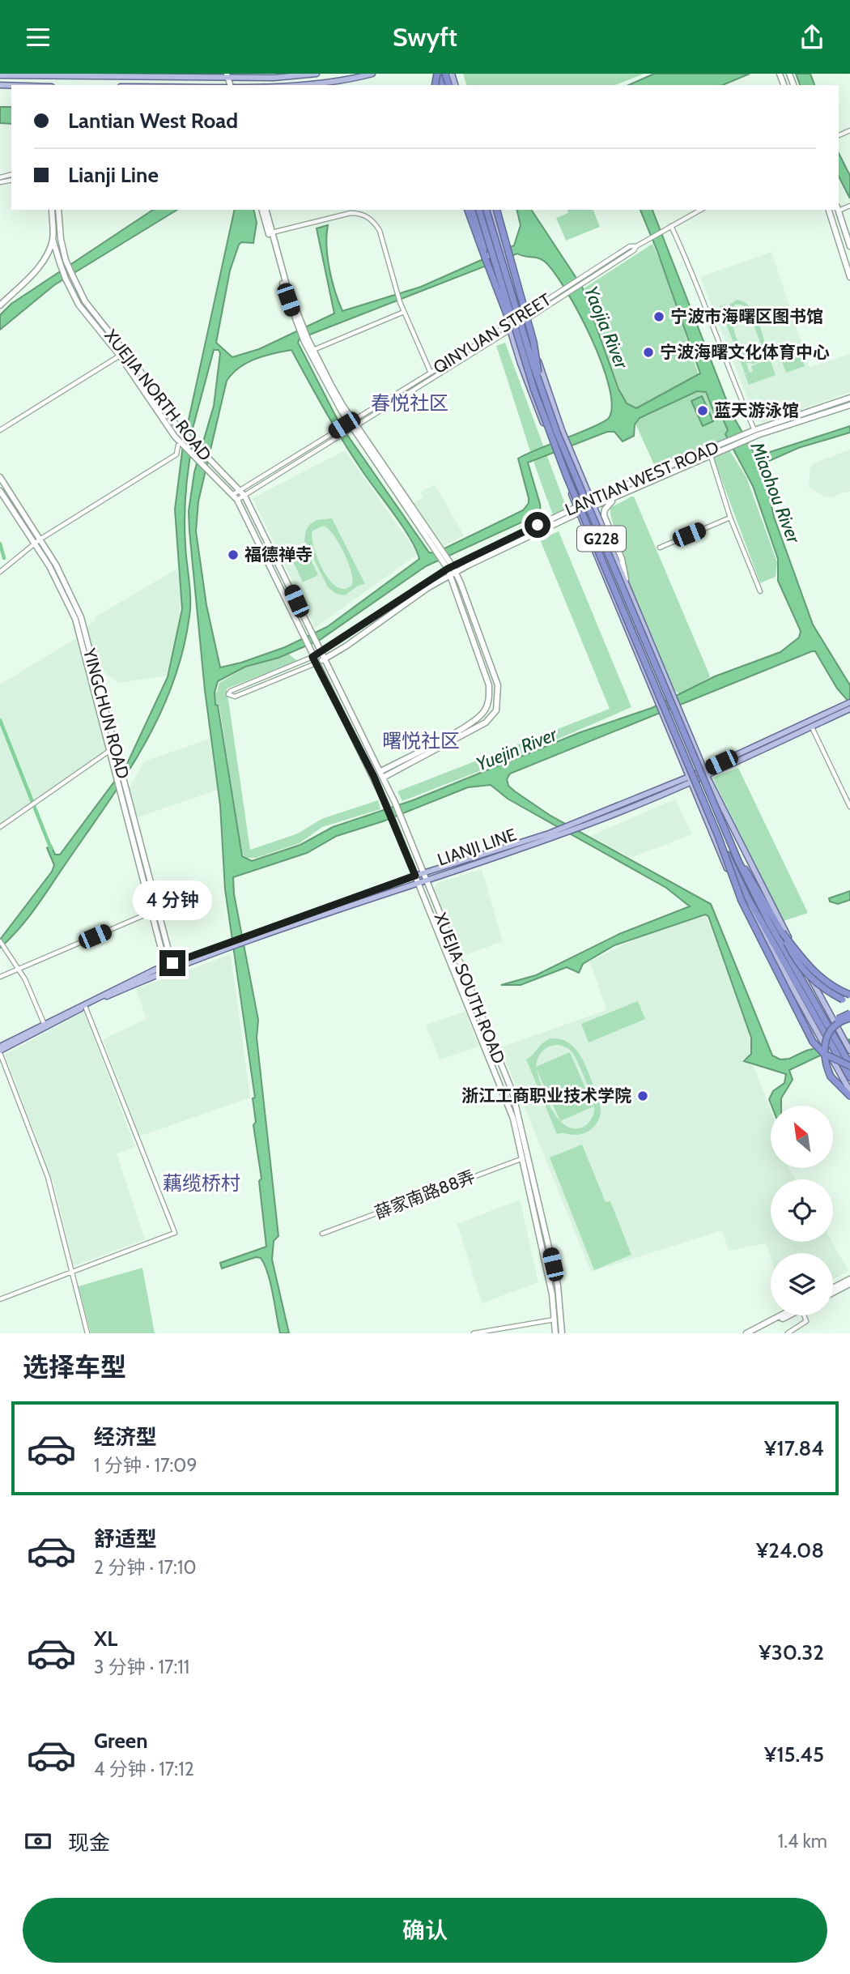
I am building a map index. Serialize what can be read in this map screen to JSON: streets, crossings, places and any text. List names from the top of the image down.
{
  "streets": {
    "highway": ["G228"],
    "main road": ["LIANJI LINE"],
    "street": [
      "QINYUAN STREET",
      "XUEJIA NORTH ROAD",
      "LANTIAN WEST ROAD",
      "YINGCHUN ROAD",
      "XUEJIA SOUTH ROAD",
      "薛家南路88弄"
    ]
  },
  "crossings": [
    ["QINYUAN STREET", "XUEJIA NORTH ROAD"],
    ["XUEJIA NORTH ROAD", "LANTIAN WEST ROAD"],
    ["LANTIAN WEST ROAD", "XUEJIA SOUTH ROAD"],
    ["YINGCHUN ROAD", "LIANJI LINE"],
    ["LIANJI LINE", "XUEJIA SOUTH ROAD"],
    ["XUEJIA SOUTH ROAD", "薛家南路88弄"]
  ],
  "districts": ["春悦社区", "曙悦社区", "藕缆桥村"],
  "water": ["Yaojia River", "Miaohou River", "Yuejin River"],
  "places": [
    "宁波市海曙区图书馆",
    "宁波海曙文化体育中心",
    "蓝天游泳馆",
    "福德禅寺",
    "浙江工商职业技术学院"
  ],
  "north": "top left",
  "page": {
    "header": "Swyft",
    "banner": ["Lantian West Road", "Lianji Line"],
    "bubble": "4 分钟",
    "heading": "选择车型",
    "list": [
      {
        "name": "经济型",
        "note": "1 分钟 · 17:09",
        "value": "¥17.84"
      },
      {
        "name": "舒适型",
        "note": "2 分钟 · 17:10",
        "value": "¥24.08"
      },
      {
        "name": "XL",
        "note": "3 分钟 · 17:11",
        "value": "¥30.32"
      },
      {
        "name": "Green",
        "note": "4 分钟 · 17:12",
        "value": "¥15.45"
      }
    ],
    "pay": ["现金", "1.4 km"],
    "buttons": "确认"
  }
}
